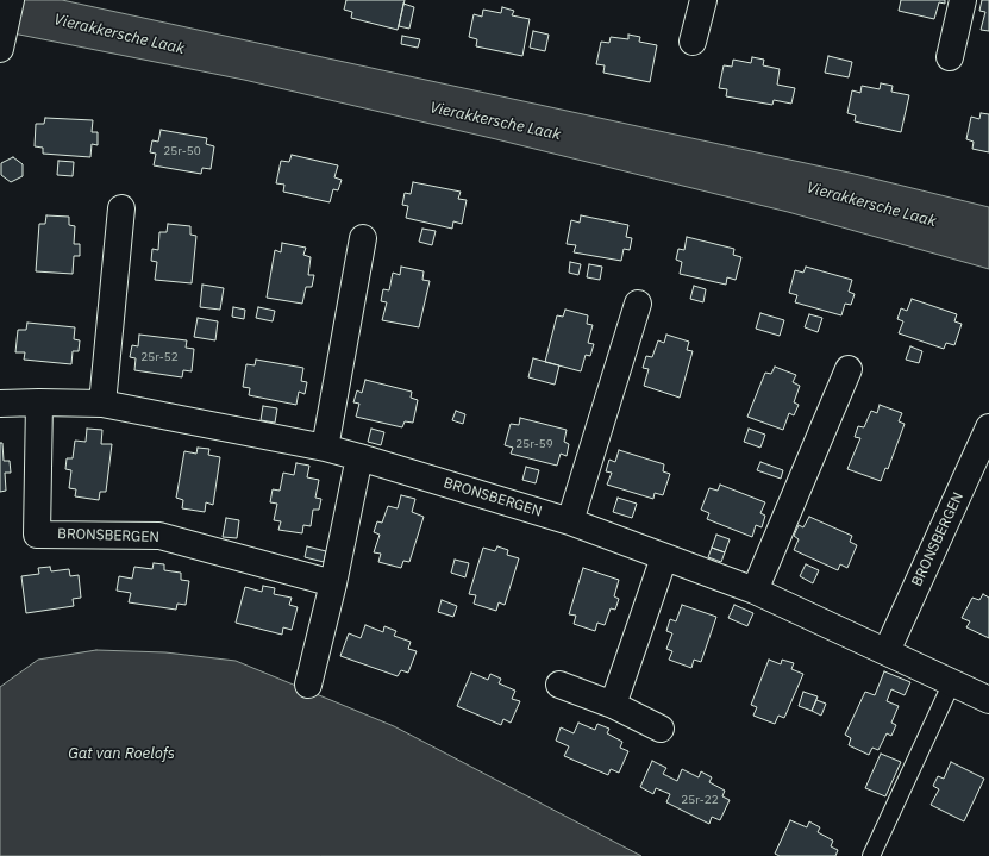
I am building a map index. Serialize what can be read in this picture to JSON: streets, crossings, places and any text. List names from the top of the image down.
{
  "streets": {
    "street": ["BRONSBERGEN"]
  },
  "water": ["Vierakkersche Laak", "Gat van Roelofs"],
  "house_numbers": [
    "25r-50",
    "25r-52",
    "25r-59",
    "25r-22"
  ]
}
